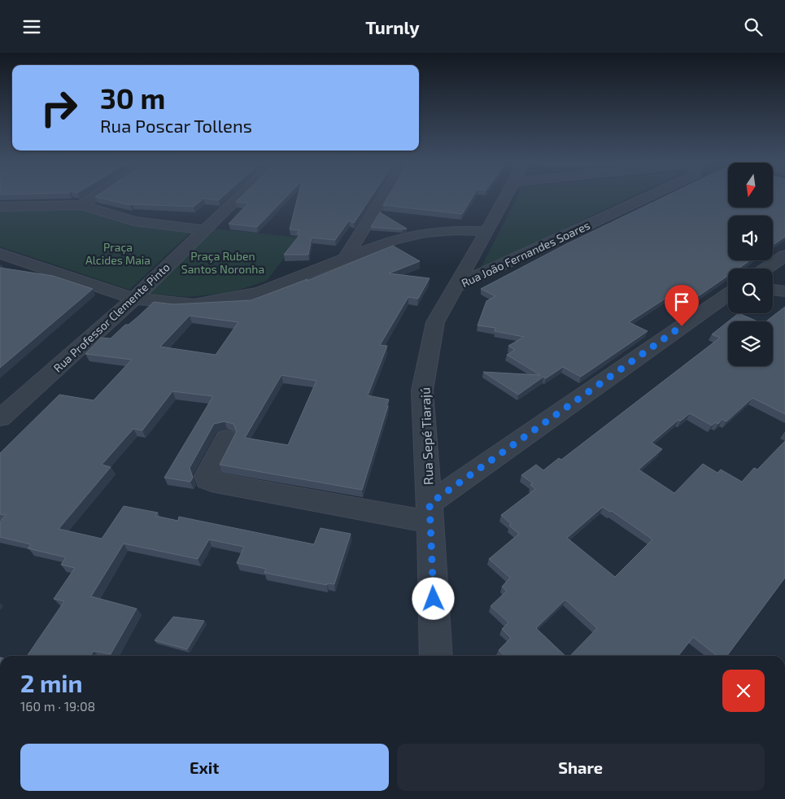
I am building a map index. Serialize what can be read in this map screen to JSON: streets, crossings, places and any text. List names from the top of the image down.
{
  "streets": {
    "street": ["Rua João Fernandes Soares", "Rua Professor Clemente Pinto", "Rua Sepé Tiarajú"]
  },
  "crossings": [
    ["Rua João Fernandes Soares", "Rua Sepé Tiarajú"]
  ],
  "parks": ["Praça Alcides Maia", "Praça Ruben Santos Noronha"],
  "north": "bottom",
  "page": {
    "header": "Turnly",
    "turn": ["30 m", "Rua Poscar Tollens"],
    "heading": ["2 min", "160 m · 19:08"],
    "buttons": ["Exit", "Share"]
  }
}
